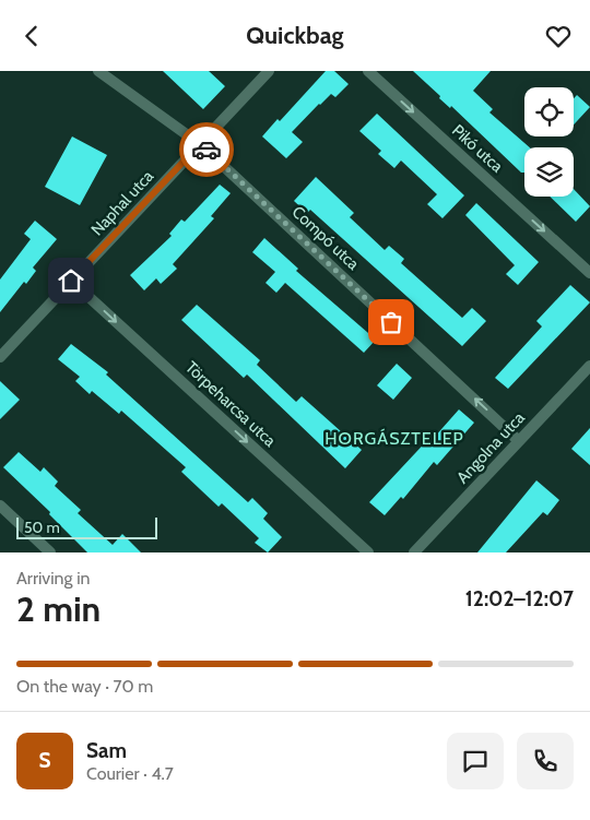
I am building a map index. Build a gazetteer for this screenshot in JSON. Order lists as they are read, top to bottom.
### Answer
{
  "streets": {
    "street": [
      "Pikó utca",
      "Naphal utca",
      "Compó utca",
      "Törpeharcsa utca",
      "Angolna utca"
    ]
  },
  "crossings": [
    ["Naphal utca", "Compó utca"],
    ["Naphal utca", "Törpeharcsa utca"],
    ["Compó utca", "Angolna utca"]
  ],
  "one_way": ["Pikó utca", "Compó utca", "Törpeharcsa utca"],
  "districts": ["HORGÁSZTELEP"],
  "scale_bar": "50 m",
  "page": {
    "header": "Quickbag",
    "scale": "50 m",
    "heading": ["2 min", "Arriving in", "12:02–12:07"],
    "panel": ["Sam", "Courier · 4.7"],
    "bar": "On the way · 70 m",
    "round": "S"
  }
}
